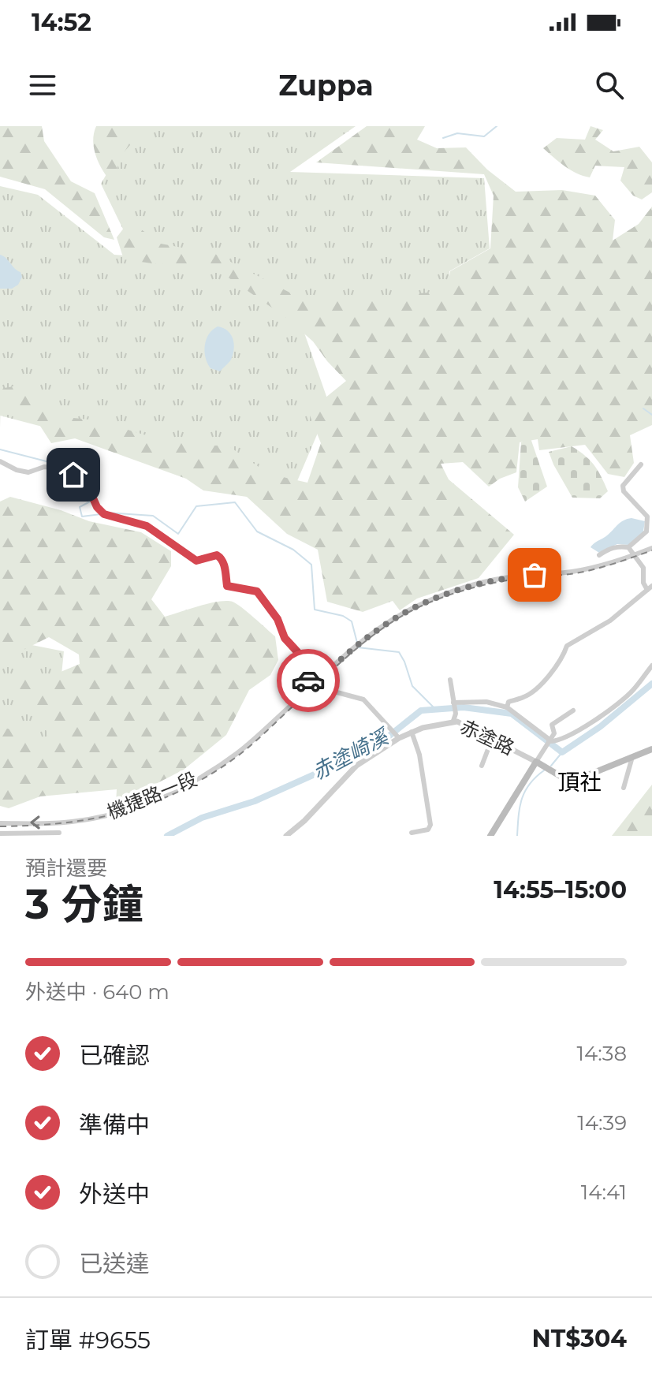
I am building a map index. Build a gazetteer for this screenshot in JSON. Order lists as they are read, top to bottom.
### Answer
{
  "streets": {
    "street": ["赤塗路", "機捷路一段"]
  },
  "one_way": ["機捷路一段"],
  "districts": ["頂社"],
  "water": ["赤塗崎溪"],
  "page": {
    "status": "14:52",
    "header": "Zuppa",
    "heading": ["3 分鐘", "預計還要", "14:55–15:00"],
    "panel": ["訂單 #9655", "NT$304"],
    "bar": "外送中 · 640 m",
    "list": [
      ["已確認", "14:38"],
      ["準備中", "14:39"],
      ["外送中", "14:41"],
      "已送達"
    ]
  }
}
